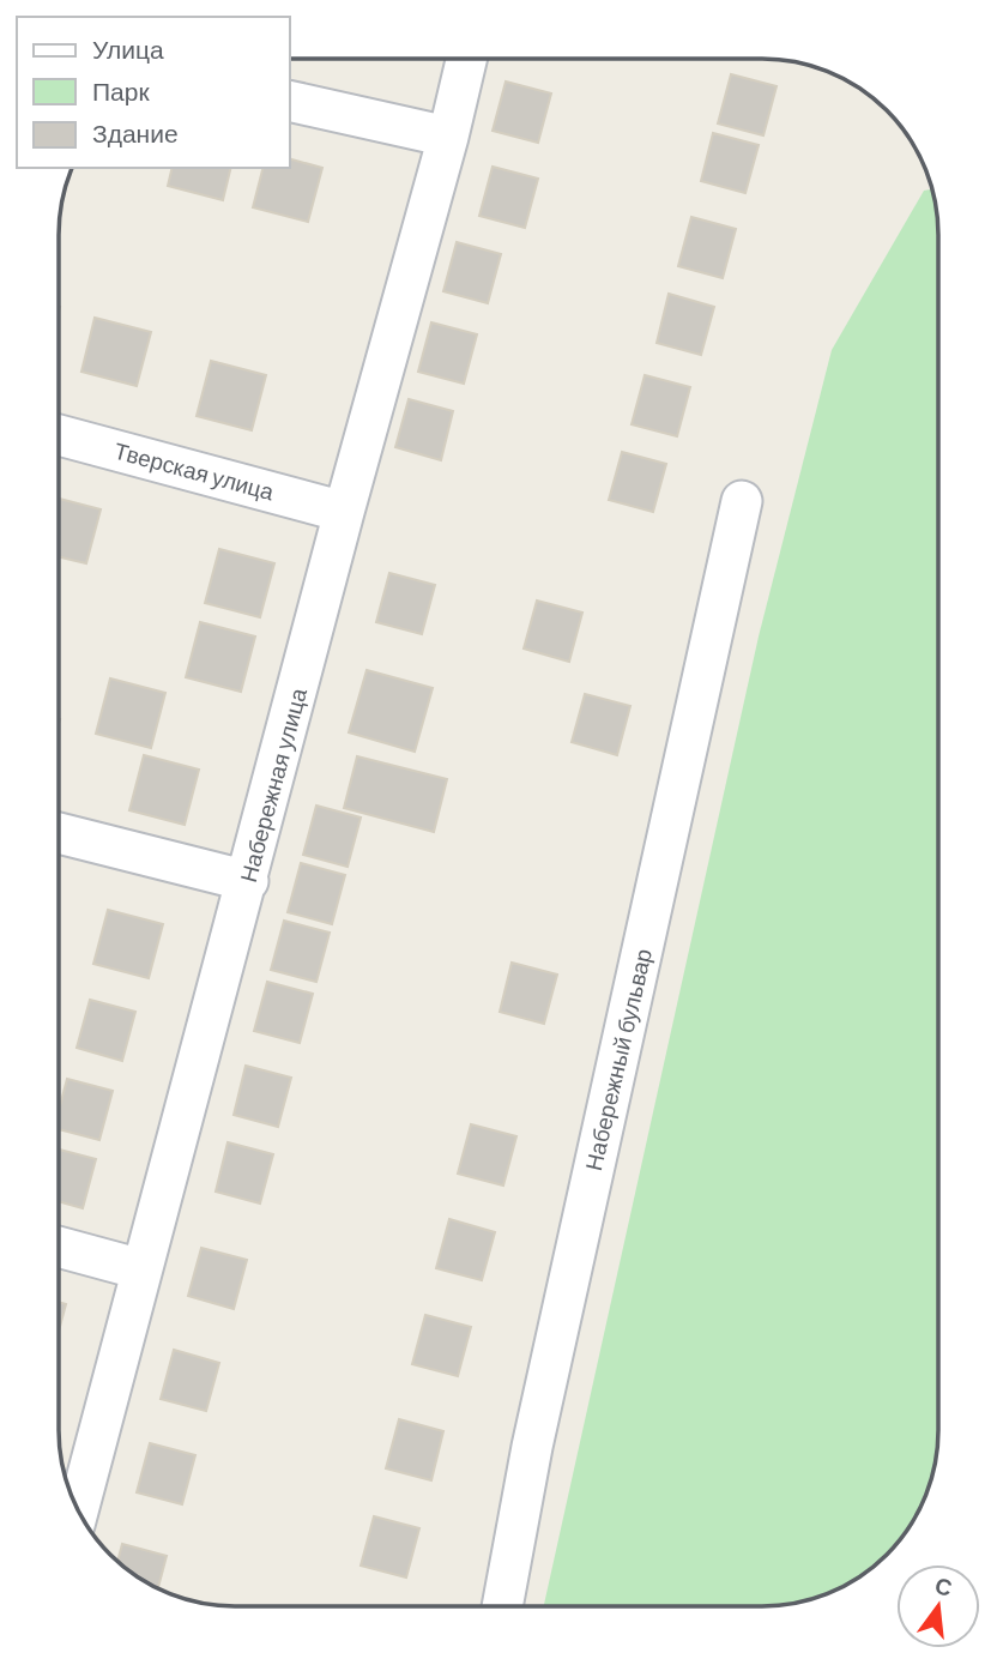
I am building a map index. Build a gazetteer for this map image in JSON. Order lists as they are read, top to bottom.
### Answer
{
  "streets": {
    "street": ["Тверская улица", "Набережная улица", "Набережный бульвар"]
  },
  "crossings": [
    ["Тверская улица", "Набережная улица"]
  ],
  "legend": ["Улица", "Парк", "Здание"],
  "north": "top"
}
